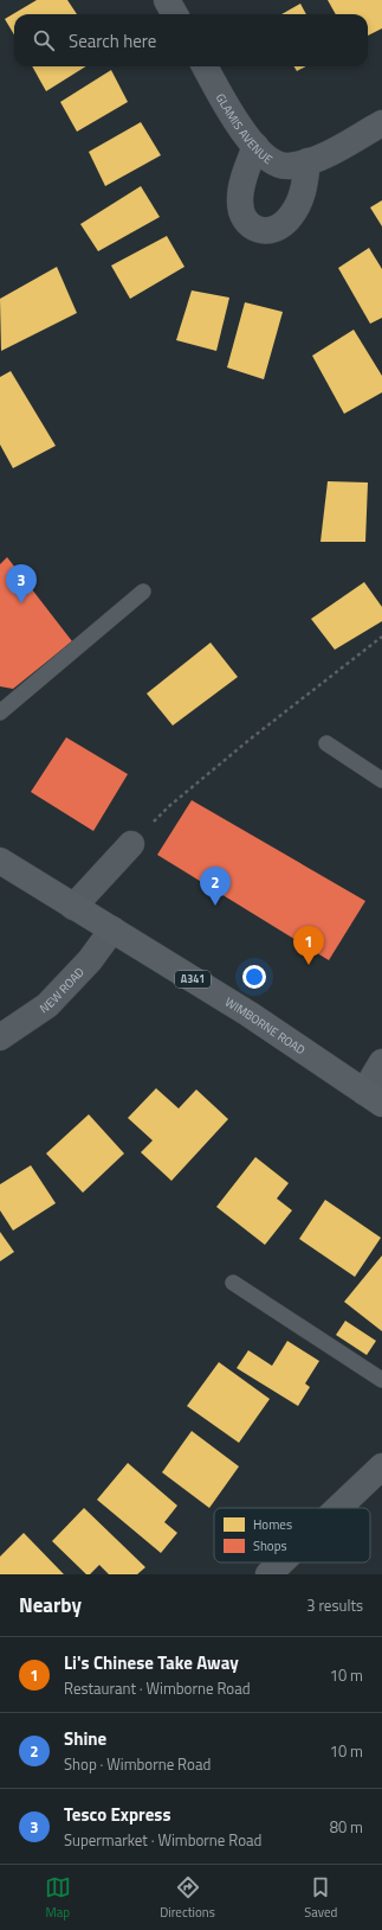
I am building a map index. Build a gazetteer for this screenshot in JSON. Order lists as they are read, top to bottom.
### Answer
{
  "streets": {
    "main road": ["A341", "WIMBORNE ROAD"],
    "street": ["GLAMIS AVENUE", "NEW ROAD"]
  },
  "crossings": [
    ["NEW ROAD", "WIMBORNE ROAD"]
  ],
  "legend": ["Homes", "Shops"],
  "page": {
    "search": "Search here",
    "pins": ["3", "2", "1"],
    "heading": ["Nearby", "3 results"],
    "list": [
      {
        "mark": "1",
        "name": "Li's Chinese Take Away",
        "note": "Restaurant · Wimborne Road",
        "value": "10 m"
      },
      {
        "mark": "2",
        "name": "Shine",
        "note": "Shop · Wimborne Road",
        "value": "10 m"
      },
      {
        "mark": "3",
        "name": "Tesco Express",
        "note": "Supermarket · Wimborne Road",
        "value": "80 m"
      }
    ],
    "nav": ["Map", "Directions", "Saved"]
  }
}
